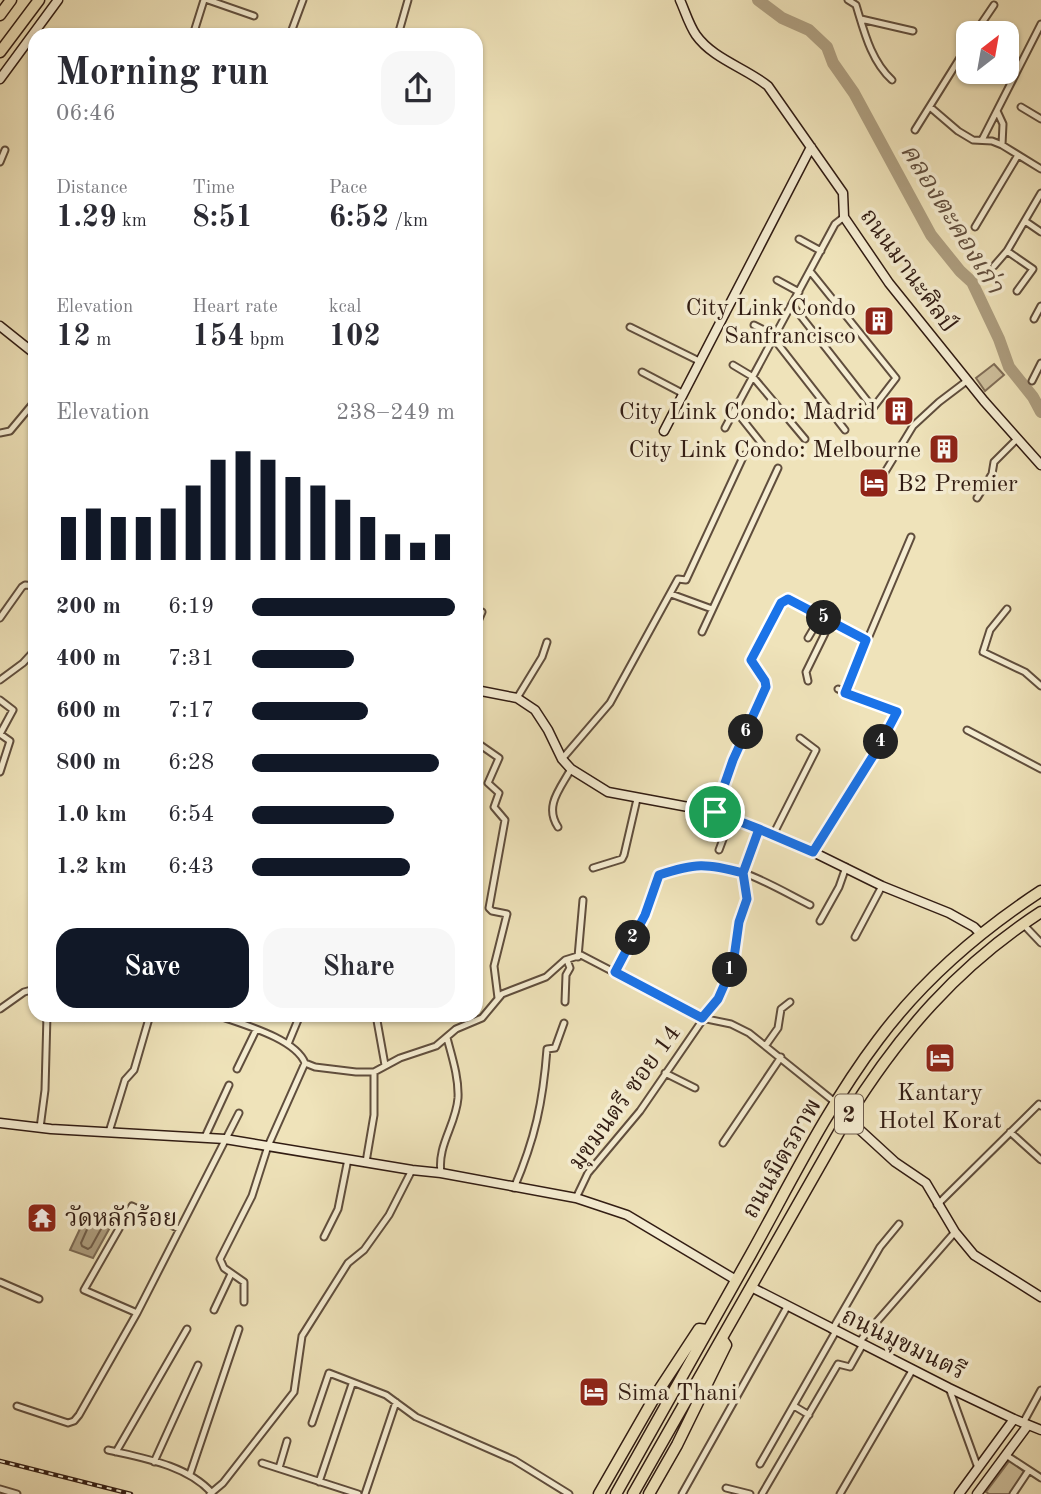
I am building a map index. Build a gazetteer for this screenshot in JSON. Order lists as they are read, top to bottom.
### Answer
{
  "streets": {
    "highway": ["2", "ถนนมิตรภาพ"],
    "street": ["ถนนมานะศิลป์", "มุขมนตรี ซอย 14", "ถนนมุขมนตรี"]
  },
  "crossings": [
    ["ถนนมิตรภาพ", "ถนนมุขมนตรี"]
  ],
  "water": ["คลองตะคองเก่า"],
  "places": {
    "building": ["City Link Condo Sanfrancisco", "City Link Condo: Madrid", "City Link Condo: Melbourne"],
    "hotel": ["B2 Premier", "Kantary Hotel Korat", "Sima Thani"],
    "temple": ["วัดหลักร้อย"]
  },
  "north": "top right",
  "page": {
    "heading": ["Morning run", "06:46"],
    "stats": [
      ["Distance", "1.29 km"],
      ["Time", "8:51"],
      ["Pace", "6:52 /km"],
      ["Elevation", "12 m"],
      ["Heart rate", "154 bpm"],
      ["kcal", "102"]
    ],
    "chart": ["Elevation", "238–249 m"],
    "list": [
      {
        "name": "200 m",
        "note": "6:19"
      },
      {
        "name": "400 m",
        "note": "7:31"
      },
      {
        "name": "600 m",
        "note": "7:17"
      },
      {
        "name": "800 m",
        "note": "6:28"
      },
      {
        "name": "1.0 km",
        "note": "6:54"
      },
      {
        "name": "1.2 km",
        "note": "6:43"
      }
    ],
    "pins": [
      "5",
      "6",
      "4",
      "2",
      "1"
    ],
    "buttons": ["Save", "Share"]
  }
}
